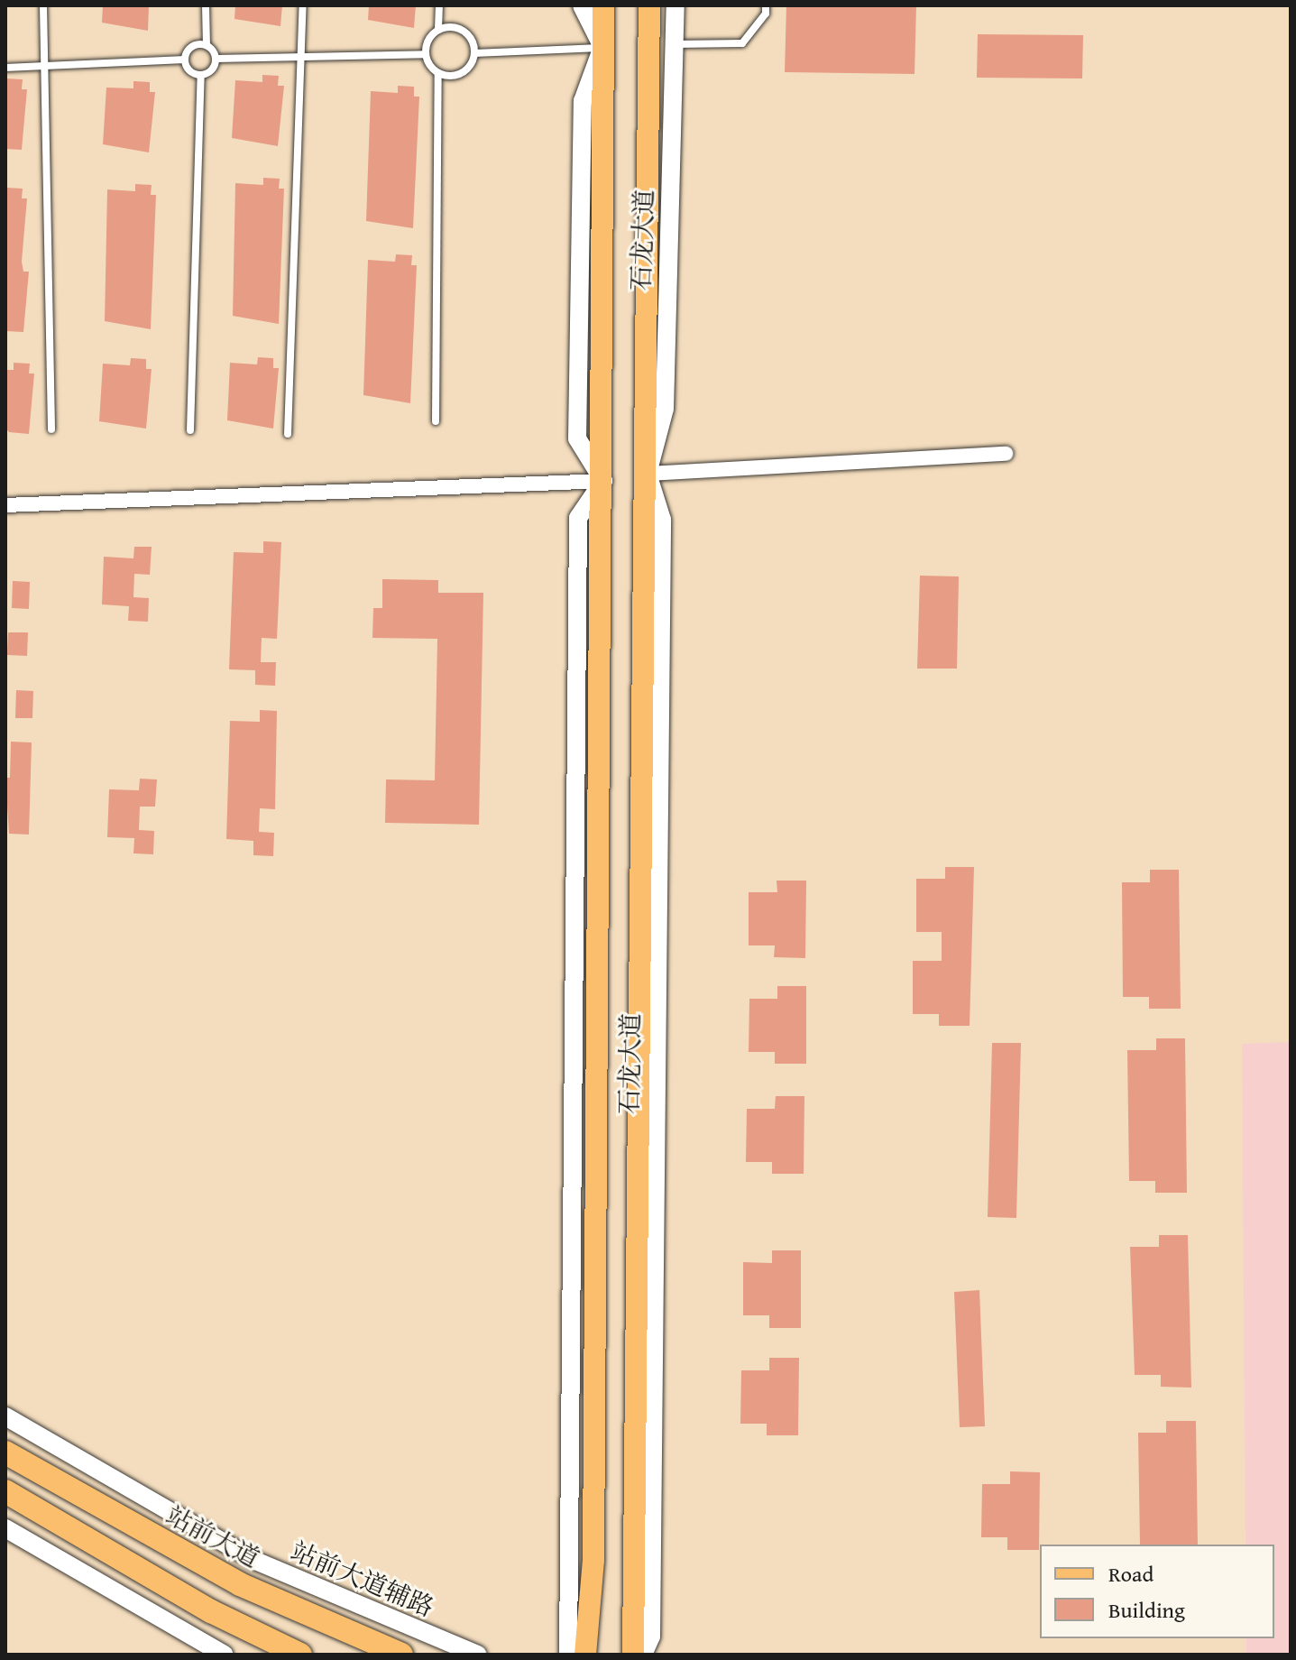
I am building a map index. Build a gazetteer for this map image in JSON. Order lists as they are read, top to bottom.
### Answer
{
  "streets": {
    "highway": ["站前大道"],
    "main road": ["石龙大道"],
    "street": ["站前大道辅路"]
  },
  "legend": ["Road", "Building"]
}
